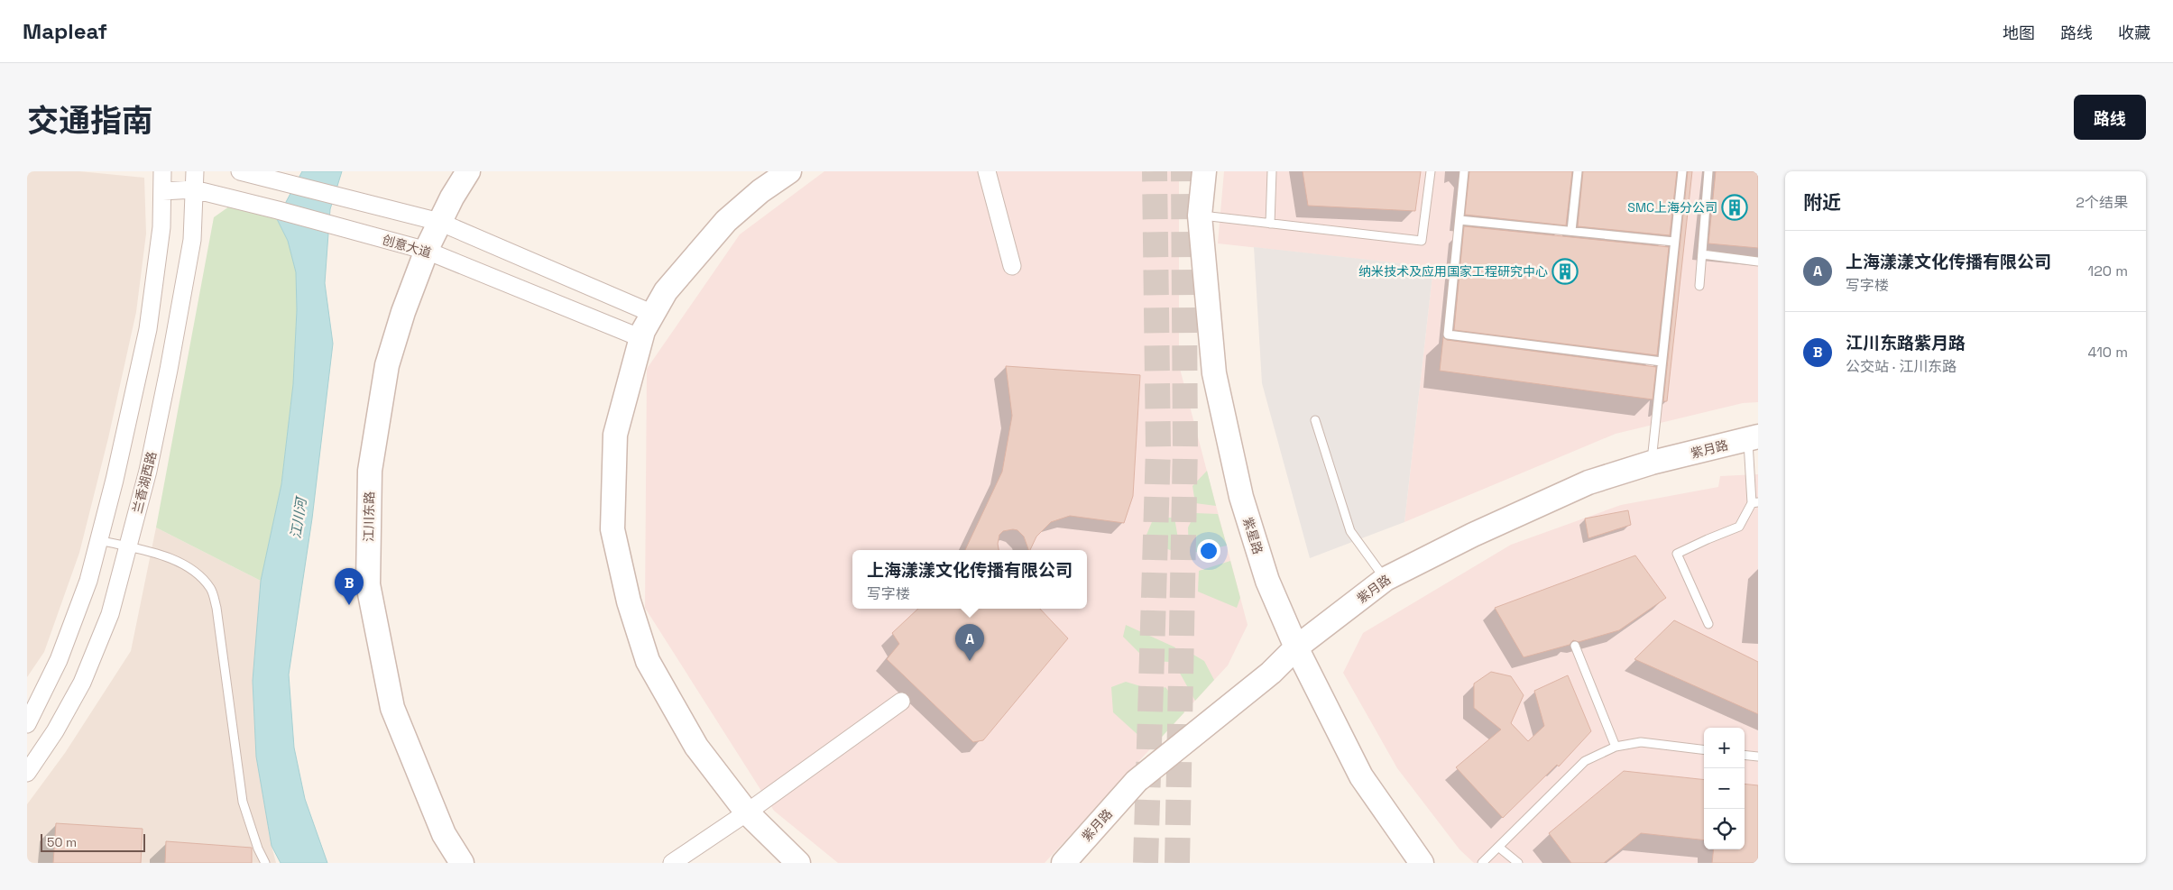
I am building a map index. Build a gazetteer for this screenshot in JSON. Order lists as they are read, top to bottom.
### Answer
{
  "streets": {
    "street": [
      "创意大道",
      "紫月路",
      "兰香湖西路",
      "江川东路",
      "紫星路"
    ]
  },
  "crossings": [
    ["创意大道", "兰香湖西路"],
    ["创意大道", "江川东路"],
    ["紫月路", "紫星路"]
  ],
  "water": ["江川河"],
  "places": {
    "building": ["SMC上海分公司", "纳米技术及应用国家工程研究中心"]
  },
  "scale_bar": "50 m",
  "page": {
    "header": "Mapleaf",
    "nav": ["地图", "路线", "收藏"],
    "title": "交通指南",
    "buttons": "路线",
    "heading": ["附近", "2个结果"],
    "list": [
      {
        "mark": "A",
        "name": "上海漾漾文化传播有限公司",
        "note": "写字楼",
        "value": "120 m"
      },
      {
        "mark": "B",
        "name": "江川东路紫月路",
        "note": "公交站 · 江川东路",
        "value": "410 m"
      }
    ],
    "popup": ["上海漾漾文化传播有限公司", "写字楼"],
    "pins": ["B", "A"],
    "map_buttons": ["+", "−"],
    "scale": "50 m"
  }
}
